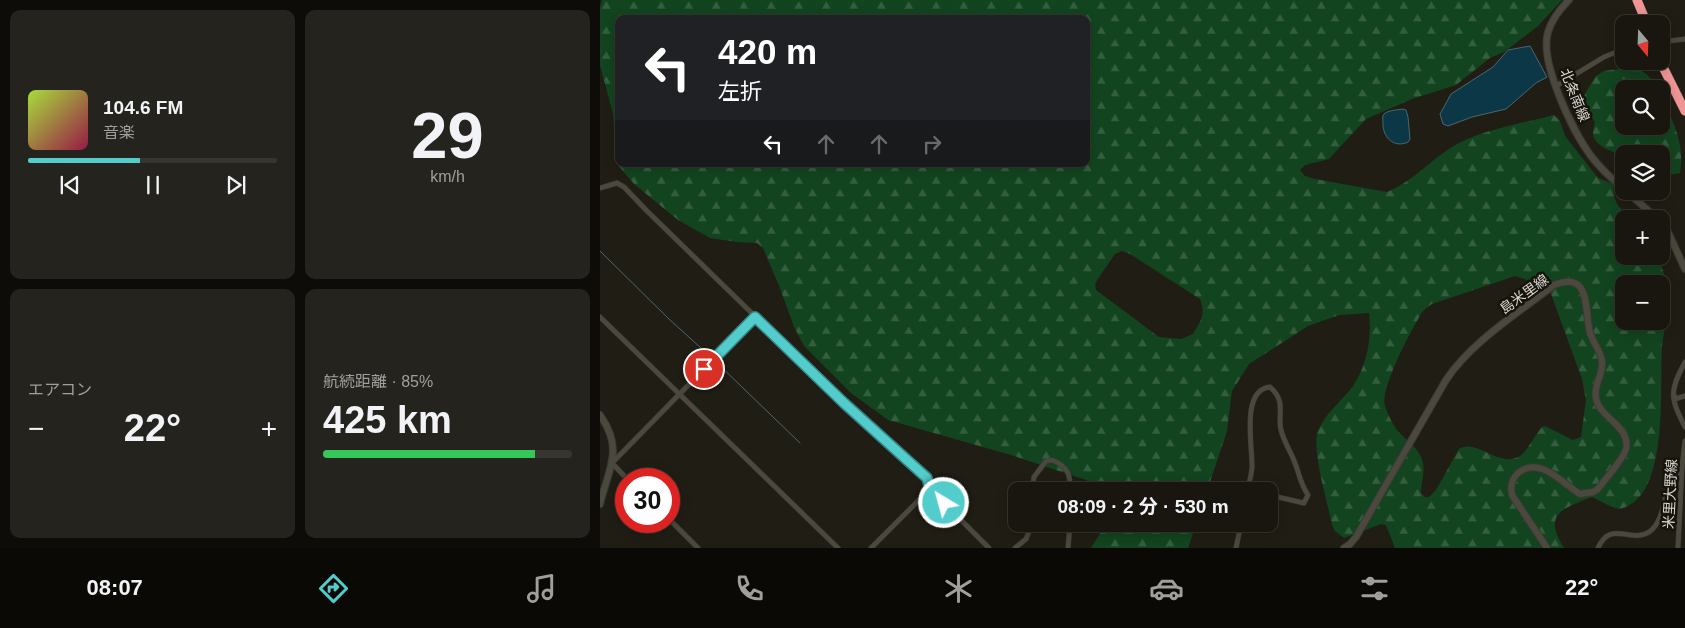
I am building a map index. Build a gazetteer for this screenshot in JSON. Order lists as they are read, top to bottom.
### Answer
{
  "streets": {
    "street": ["北条南線", "島米里線", "米里大野線"]
  },
  "north": "bottom",
  "page": {
    "tile": [
      ["29", "km/h"],
      "エアコン",
      ["航続距離 · 85%", "425 km"]
    ],
    "map_buttons": ["+", "−"],
    "turn": ["420 m", "左折"],
    "song": ["104.6 FM", "音楽"],
    "heat": ["−", "22°", "+"],
    "limit": "30",
    "trip": "08:09 · 2 分 · 530 m",
    "tabs": ["08:07", "22°"]
  }
}
